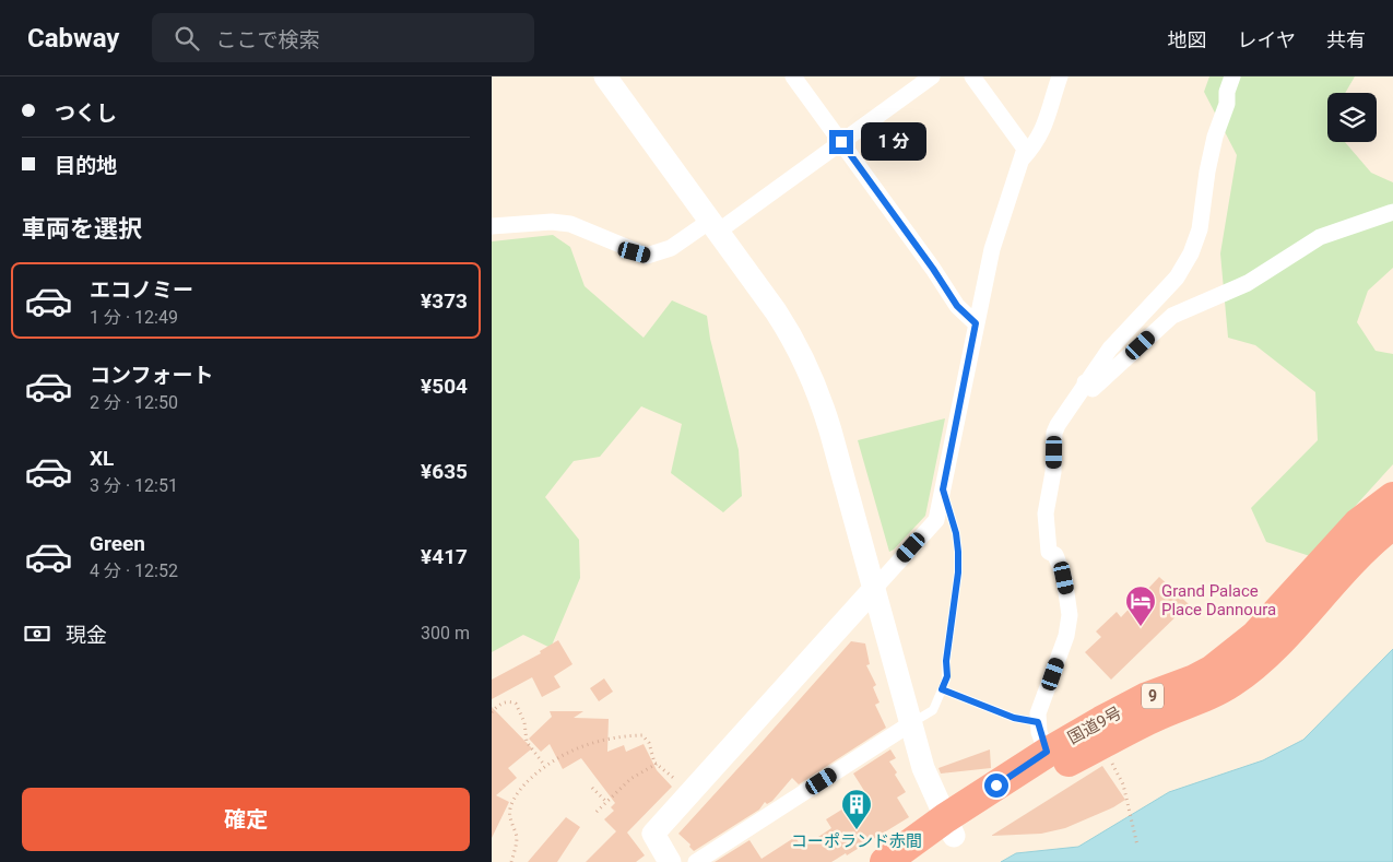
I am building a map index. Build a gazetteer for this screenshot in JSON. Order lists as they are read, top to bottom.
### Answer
{
  "streets": {
    "highway": ["9", "国道9号"]
  },
  "places": {
    "hotel": ["Grand Palace Place Dannoura"],
    "building": ["コーポランド赤間"]
  },
  "page": {
    "header": "Cabway",
    "search": "ここで検索",
    "nav": ["地図", "レイヤ", "共有"],
    "banner": ["つくし", "目的地"],
    "bubble": "1 分",
    "heading": "車両を選択",
    "list": [
      {
        "name": "エコノミー",
        "note": "1 分 · 12:49",
        "value": "¥373"
      },
      {
        "name": "コンフォート",
        "note": "2 分 · 12:50",
        "value": "¥504"
      },
      {
        "name": "XL",
        "note": "3 分 · 12:51",
        "value": "¥635"
      },
      {
        "name": "Green",
        "note": "4 分 · 12:52",
        "value": "¥417"
      }
    ],
    "pay": ["現金", "300 m"],
    "buttons": "確定"
  }
}
